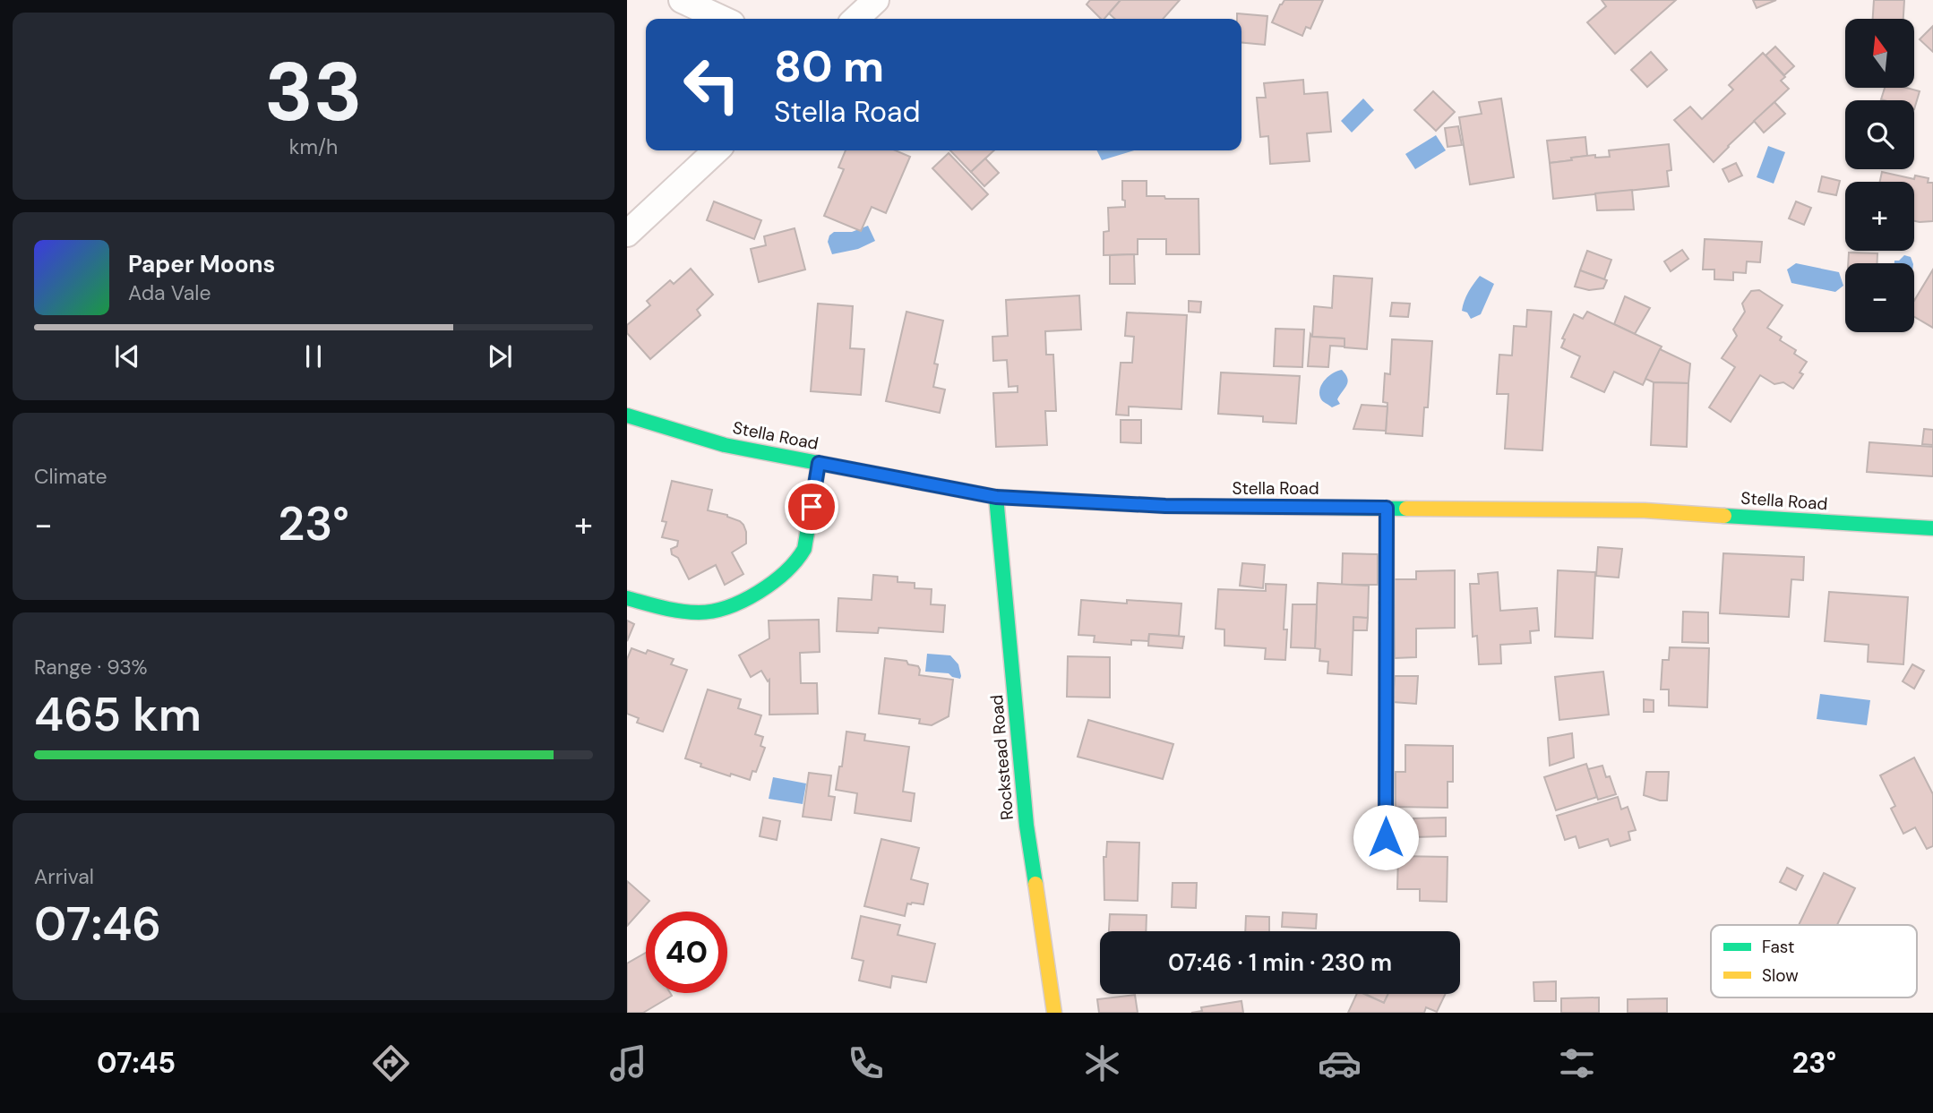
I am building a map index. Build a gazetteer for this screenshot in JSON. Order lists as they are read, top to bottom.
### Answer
{
  "streets": {
    "main road": ["Stella Road", "Rockstead Road"]
  },
  "crossings": [
    ["Stella Road", "Rockstead Road"]
  ],
  "legend": ["Fast", "Slow"],
  "north": "top",
  "page": {
    "tile": [
      ["33", "km/h"],
      "Climate",
      ["Range · 93%", "465 km"],
      ["Arrival", "07:46"]
    ],
    "map_buttons": ["+", "−"],
    "turn": ["80 m", "Stella Road"],
    "song": ["Paper Moons", "Ada Vale"],
    "heat": ["−", "23°", "+"],
    "limit": "40",
    "trip": "07:46 · 1 min · 230 m",
    "tabs": ["07:45", "23°"]
  }
}
